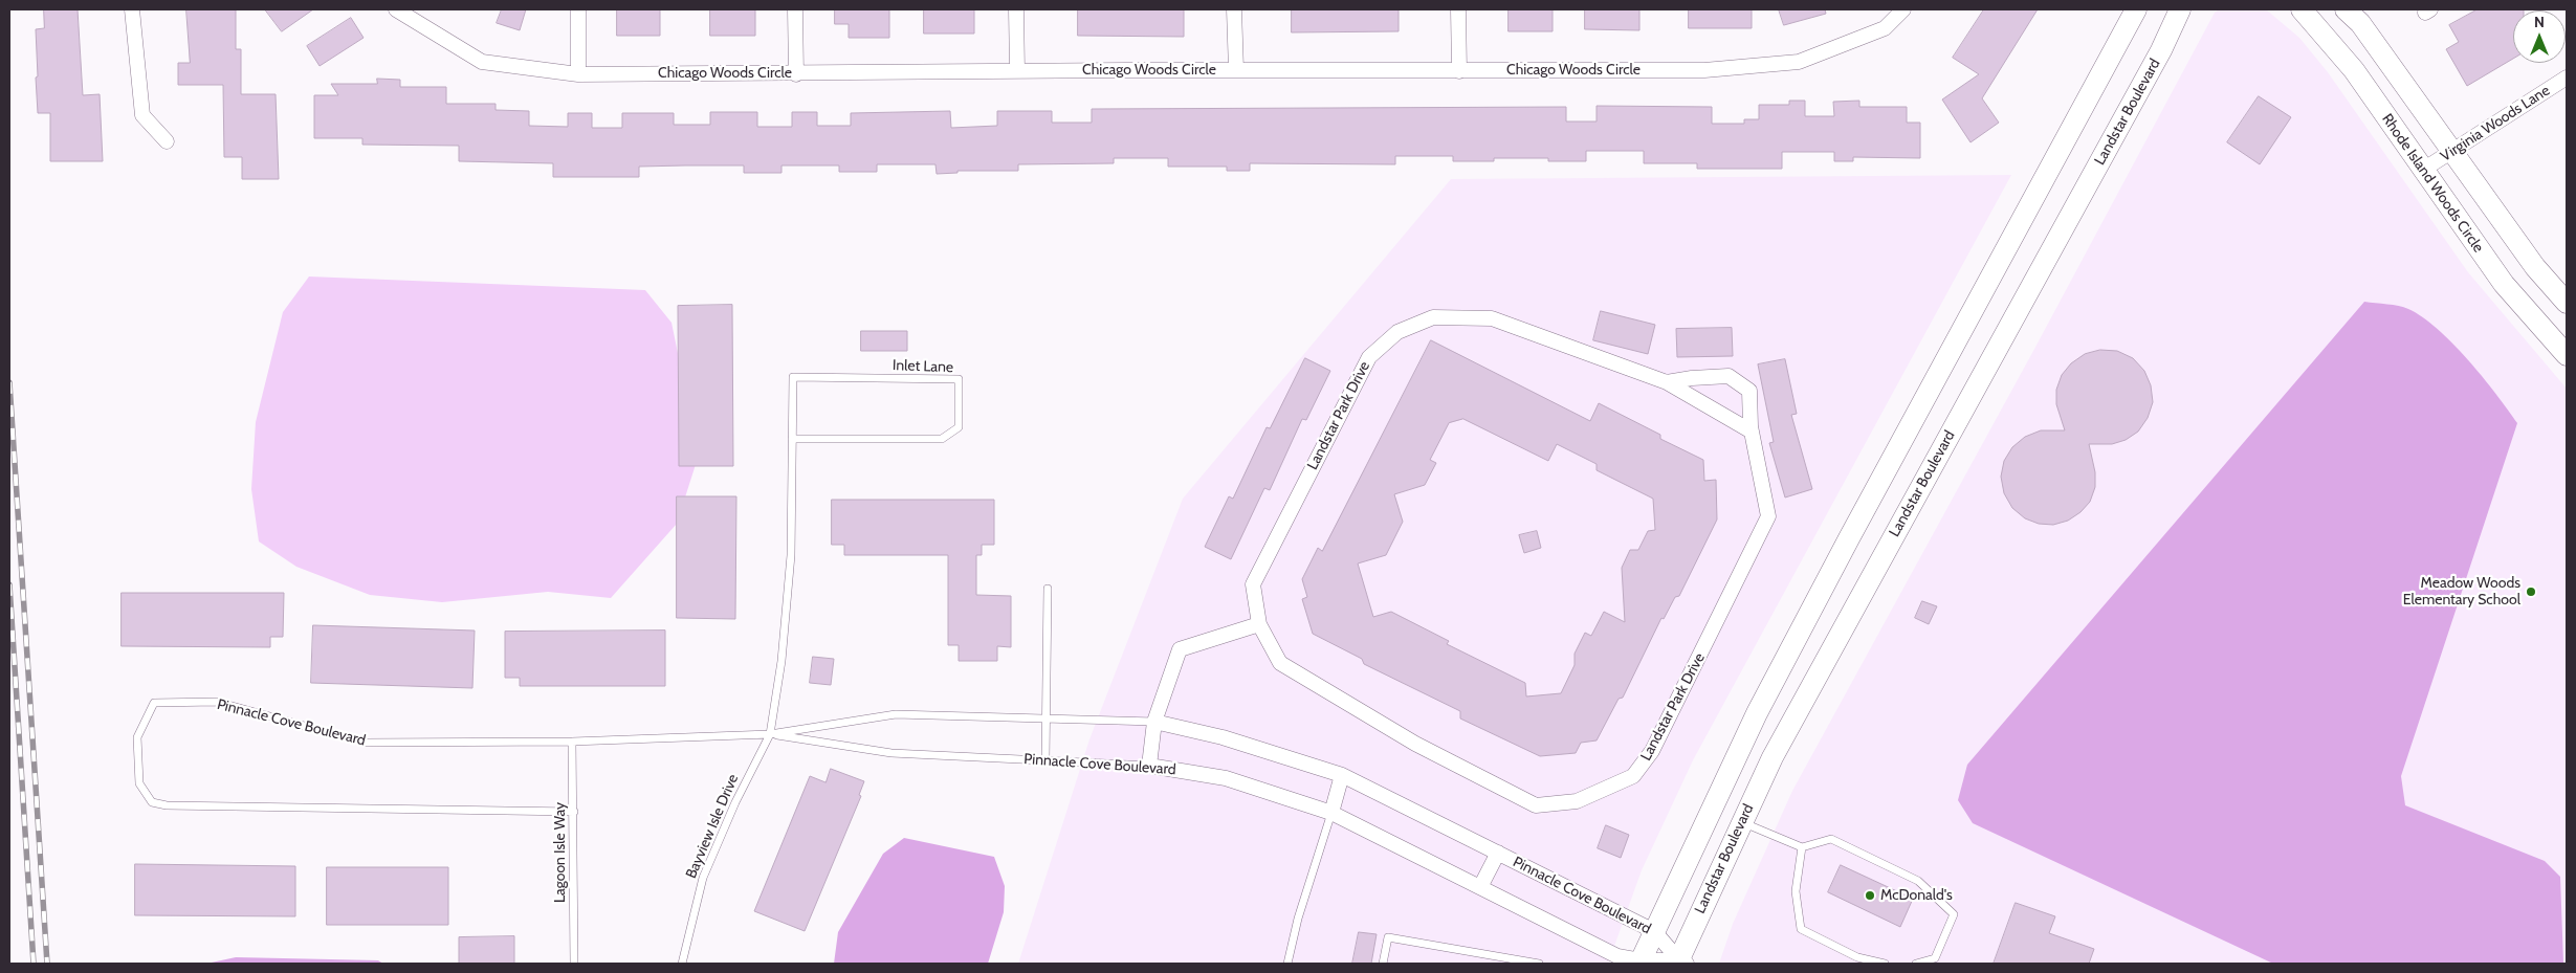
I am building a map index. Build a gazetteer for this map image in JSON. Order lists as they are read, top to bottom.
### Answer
{
  "streets": {
    "street": [
      "Chicago Woods Circle",
      "Landstar Boulevard",
      "Virginia Woods Lane",
      "Rhode Island Woods Circle",
      "Landstar Park Drive",
      "Pinnacle Cove Boulevard"
    ],
    "lane": ["Inlet Lane", "Bayview Isle Drive", "Lagoon Isle Way"]
  },
  "crossings": [
    ["Landstar Boulevard", "Pinnacle Cove Boulevard"],
    ["Virginia Woods Lane", "Rhode Island Woods Circle"],
    ["Inlet Lane", "Pinnacle Cove Boulevard"],
    ["Inlet Lane", "Bayview Isle Drive"],
    ["Pinnacle Cove Boulevard", "Bayview Isle Drive"],
    ["Pinnacle Cove Boulevard", "Lagoon Isle Way"]
  ],
  "places": ["Meadow Woods Elementary School", "McDonald's"],
  "north": "top"
}
